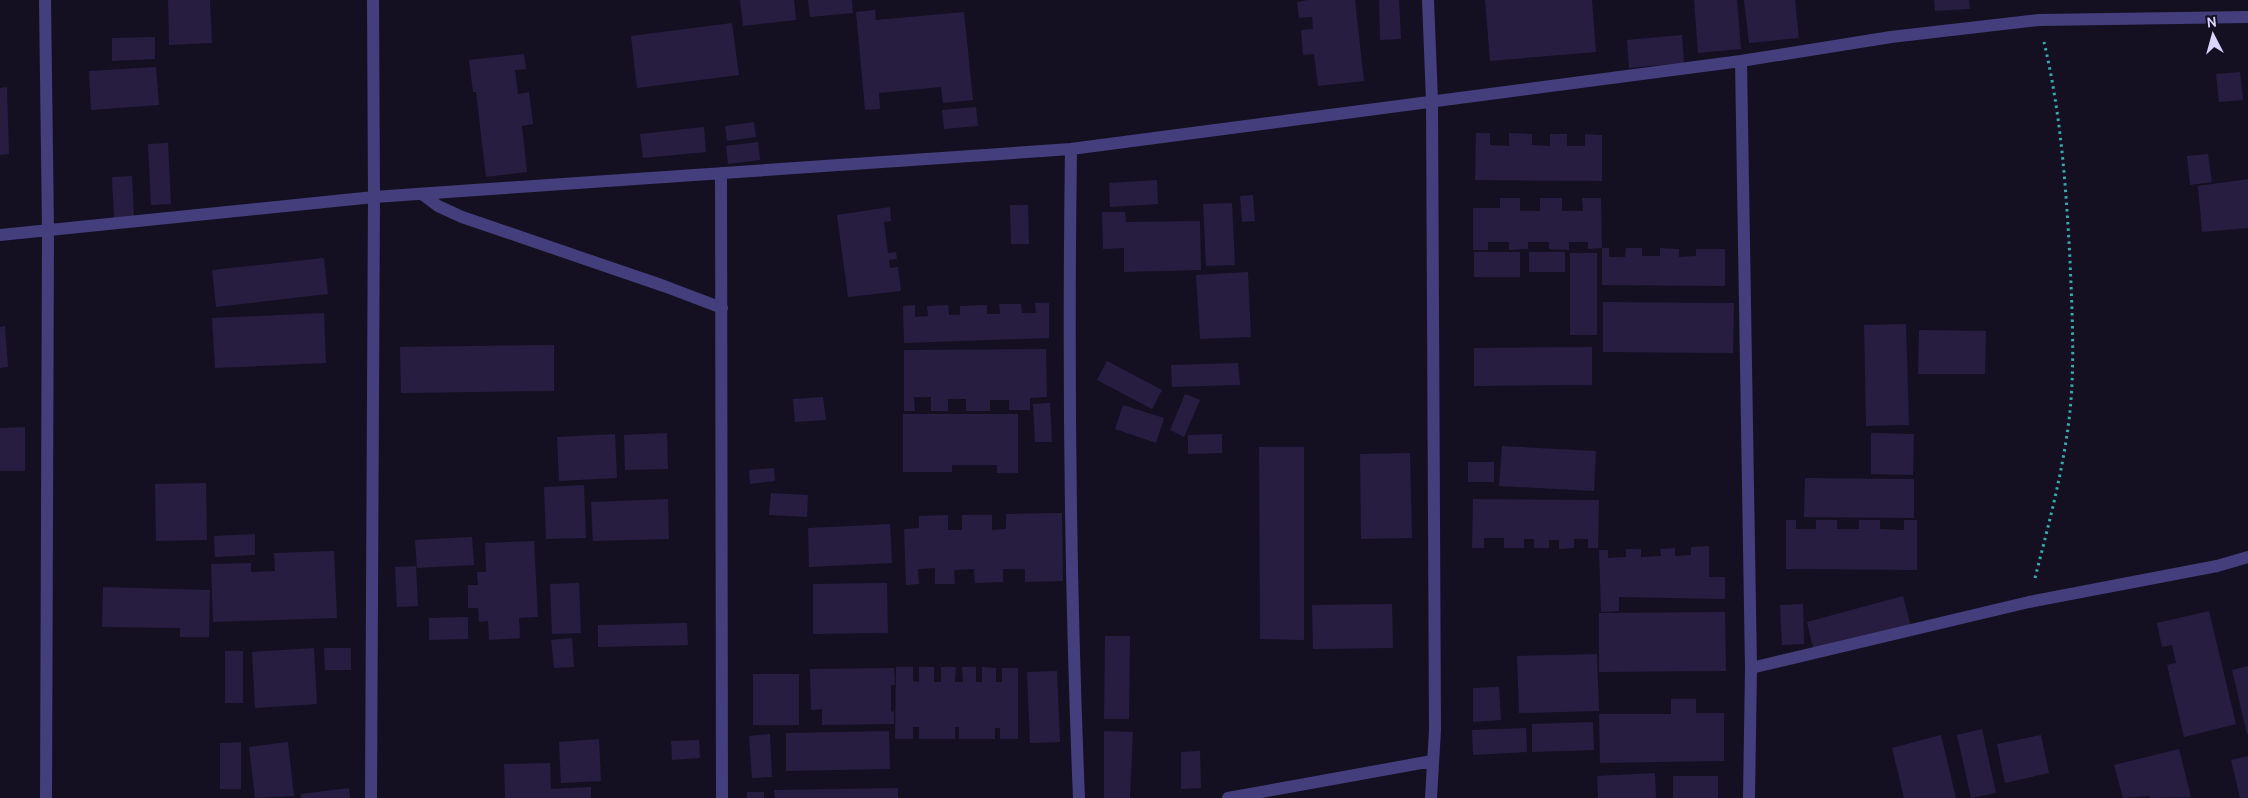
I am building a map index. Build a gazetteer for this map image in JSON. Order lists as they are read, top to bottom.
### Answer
{
  "north": "top"
}
